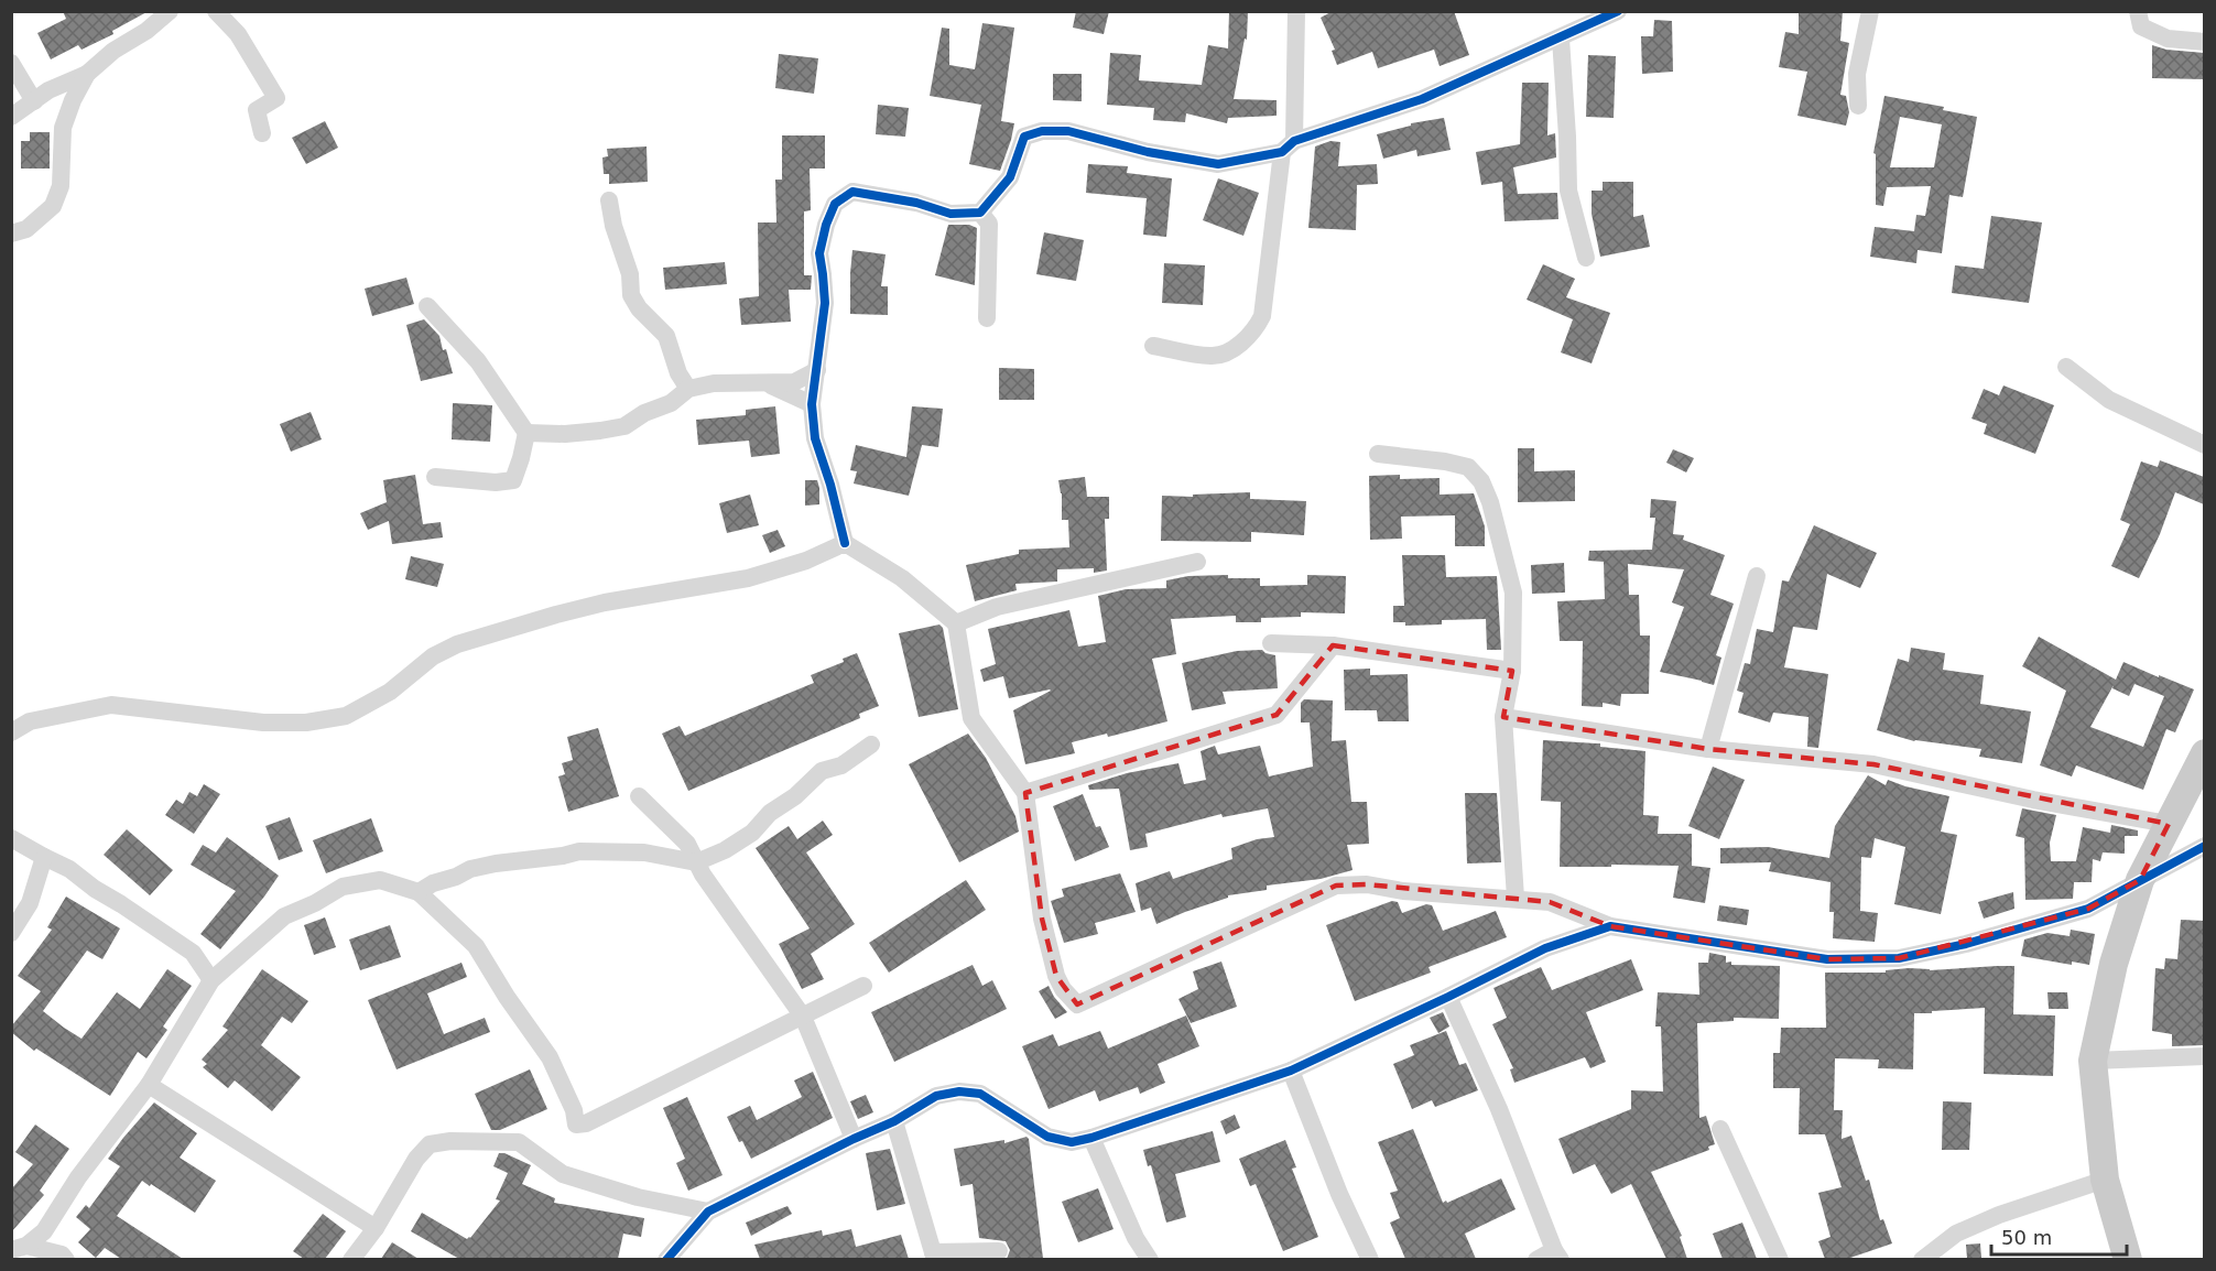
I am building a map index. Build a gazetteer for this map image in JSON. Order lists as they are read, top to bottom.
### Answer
{
  "scale_bar": "50 m"
}
